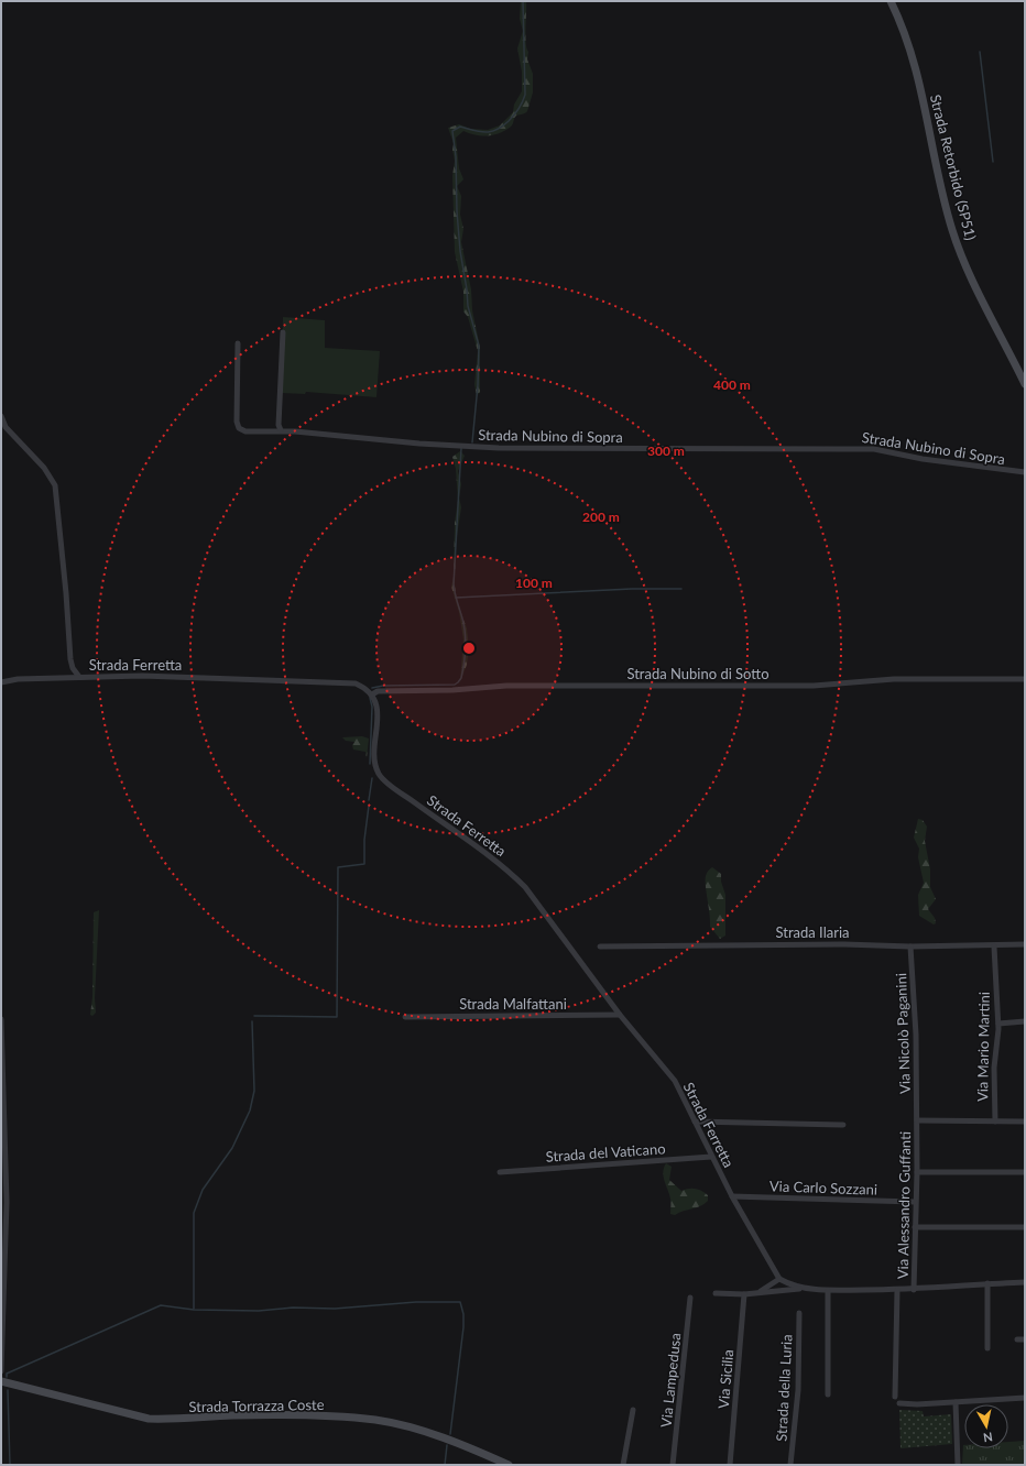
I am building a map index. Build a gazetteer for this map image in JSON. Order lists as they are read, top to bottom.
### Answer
{
  "streets": {
    "street": [
      "Strada Retorbido (SP51)",
      "Strada Nubino di Sopra",
      "Strada Ferretta",
      "Strada Nubino di Sotto",
      "Strada Ilaria",
      "Strada Malfattani",
      "Via Nicolò Paganini",
      "Via Mario Martini",
      "Strada del Vaticano",
      "Via Carlo Sozzani",
      "Via Alessandro Guffanti",
      "Via Sicilia",
      "Via Lampedusa",
      "Strada della Luria",
      "Strada Torrazza Coste"
    ]
  },
  "crossings": [
    ["Strada Ferretta", "Strada Nubino di Sotto"],
    ["Strada Ferretta", "Strada Malfattani"],
    ["Strada Ferretta", "Strada del Vaticano"],
    ["Strada Ferretta", "Via Carlo Sozzani"],
    ["Strada Ilaria", "Via Nicolò Paganini"],
    ["Strada Ilaria", "Via Mario Martini"],
    ["Via Nicolò Paganini", "Via Alessandro Guffanti"],
    ["Via Carlo Sozzani", "Via Alessandro Guffanti"]
  ],
  "north": "bottom",
  "rings": [
    "400 m",
    "300 m",
    "200 m",
    "100 m"
  ]
}
